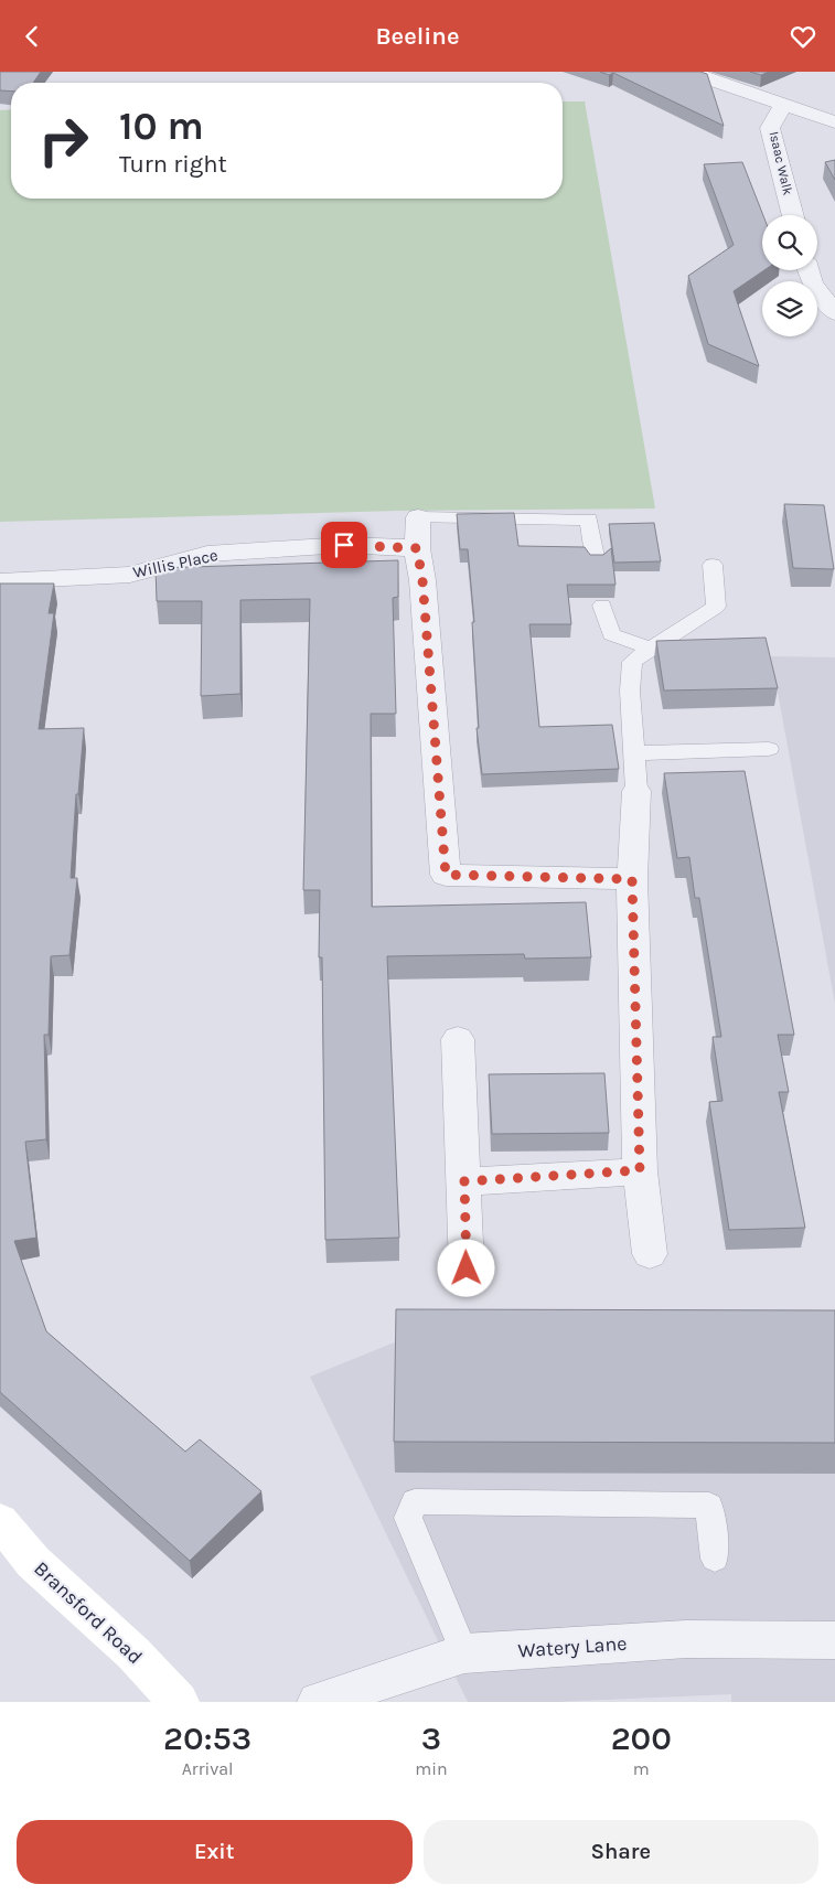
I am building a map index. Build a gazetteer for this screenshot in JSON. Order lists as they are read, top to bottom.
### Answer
{
  "streets": {
    "main road": ["Bransford Road"],
    "street": ["Isaac Walk", "Willis Place", "Watery Lane"]
  },
  "page": {
    "header": "Beeline",
    "turn": ["10 m", "Turn right"],
    "eta": [
      "20:53",
      "Arrival",
      "3",
      "min",
      "200",
      "m"
    ],
    "buttons": ["Exit", "Share"]
  }
}
